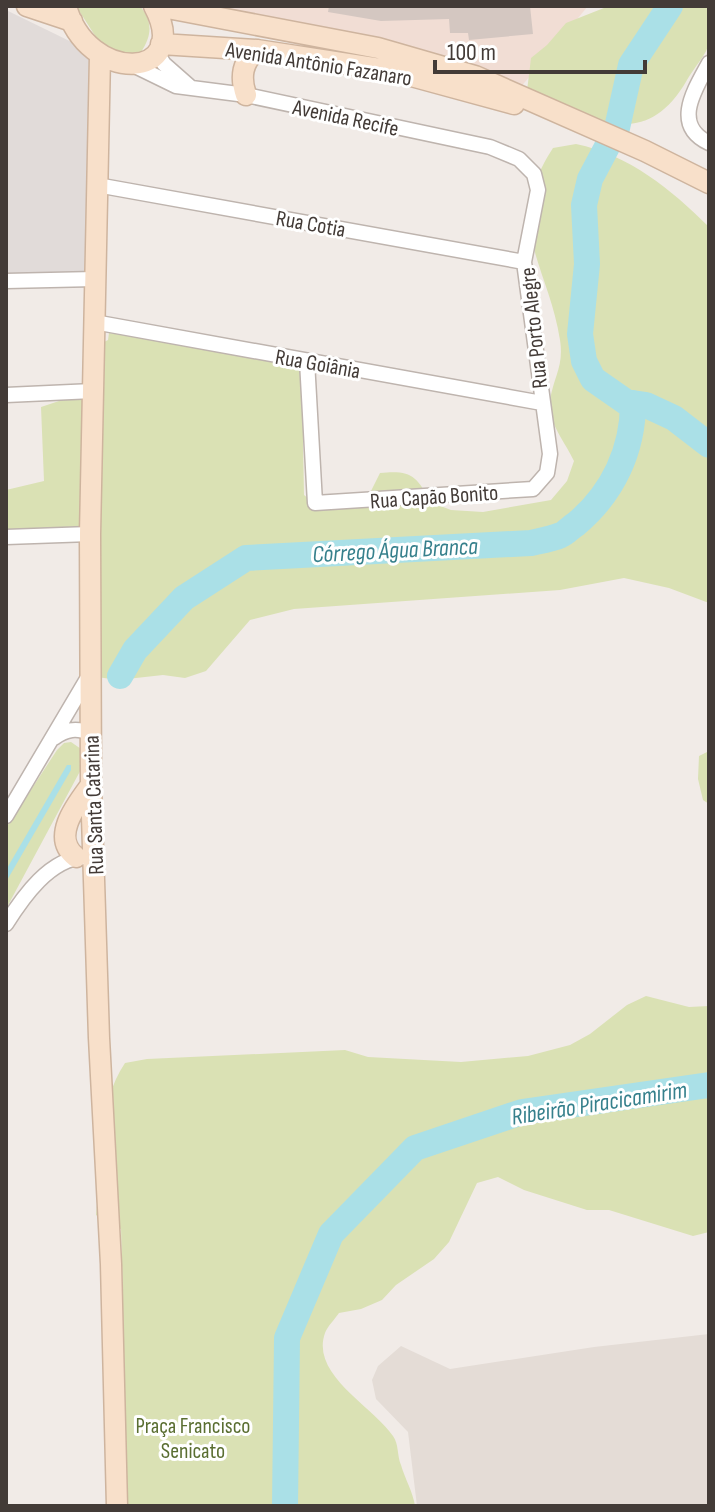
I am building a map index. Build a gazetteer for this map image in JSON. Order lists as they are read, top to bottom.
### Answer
{
  "streets": {
    "street": [
      "Avenida Antônio Fazanaro",
      "Avenida Recife",
      "Rua Cotia",
      "Rua Porto Alegre",
      "Rua Goiânia",
      "Rua Capão Bonito",
      "Rua Santa Catarina"
    ]
  },
  "crossings": [
    ["Avenida Recife", "Rua Porto Alegre"],
    ["Rua Cotia", "Rua Porto Alegre"],
    ["Rua Cotia", "Rua Santa Catarina"],
    ["Rua Porto Alegre", "Rua Goiânia"],
    ["Rua Porto Alegre", "Rua Capão Bonito"],
    ["Rua Goiânia", "Rua Capão Bonito"],
    ["Rua Goiânia", "Rua Santa Catarina"]
  ],
  "water": ["Córrego Água Branca", "Ribeirão Piracicamirim"],
  "parks": ["Praça Francisco Senicato"],
  "scale_bar": "100 m"
}
